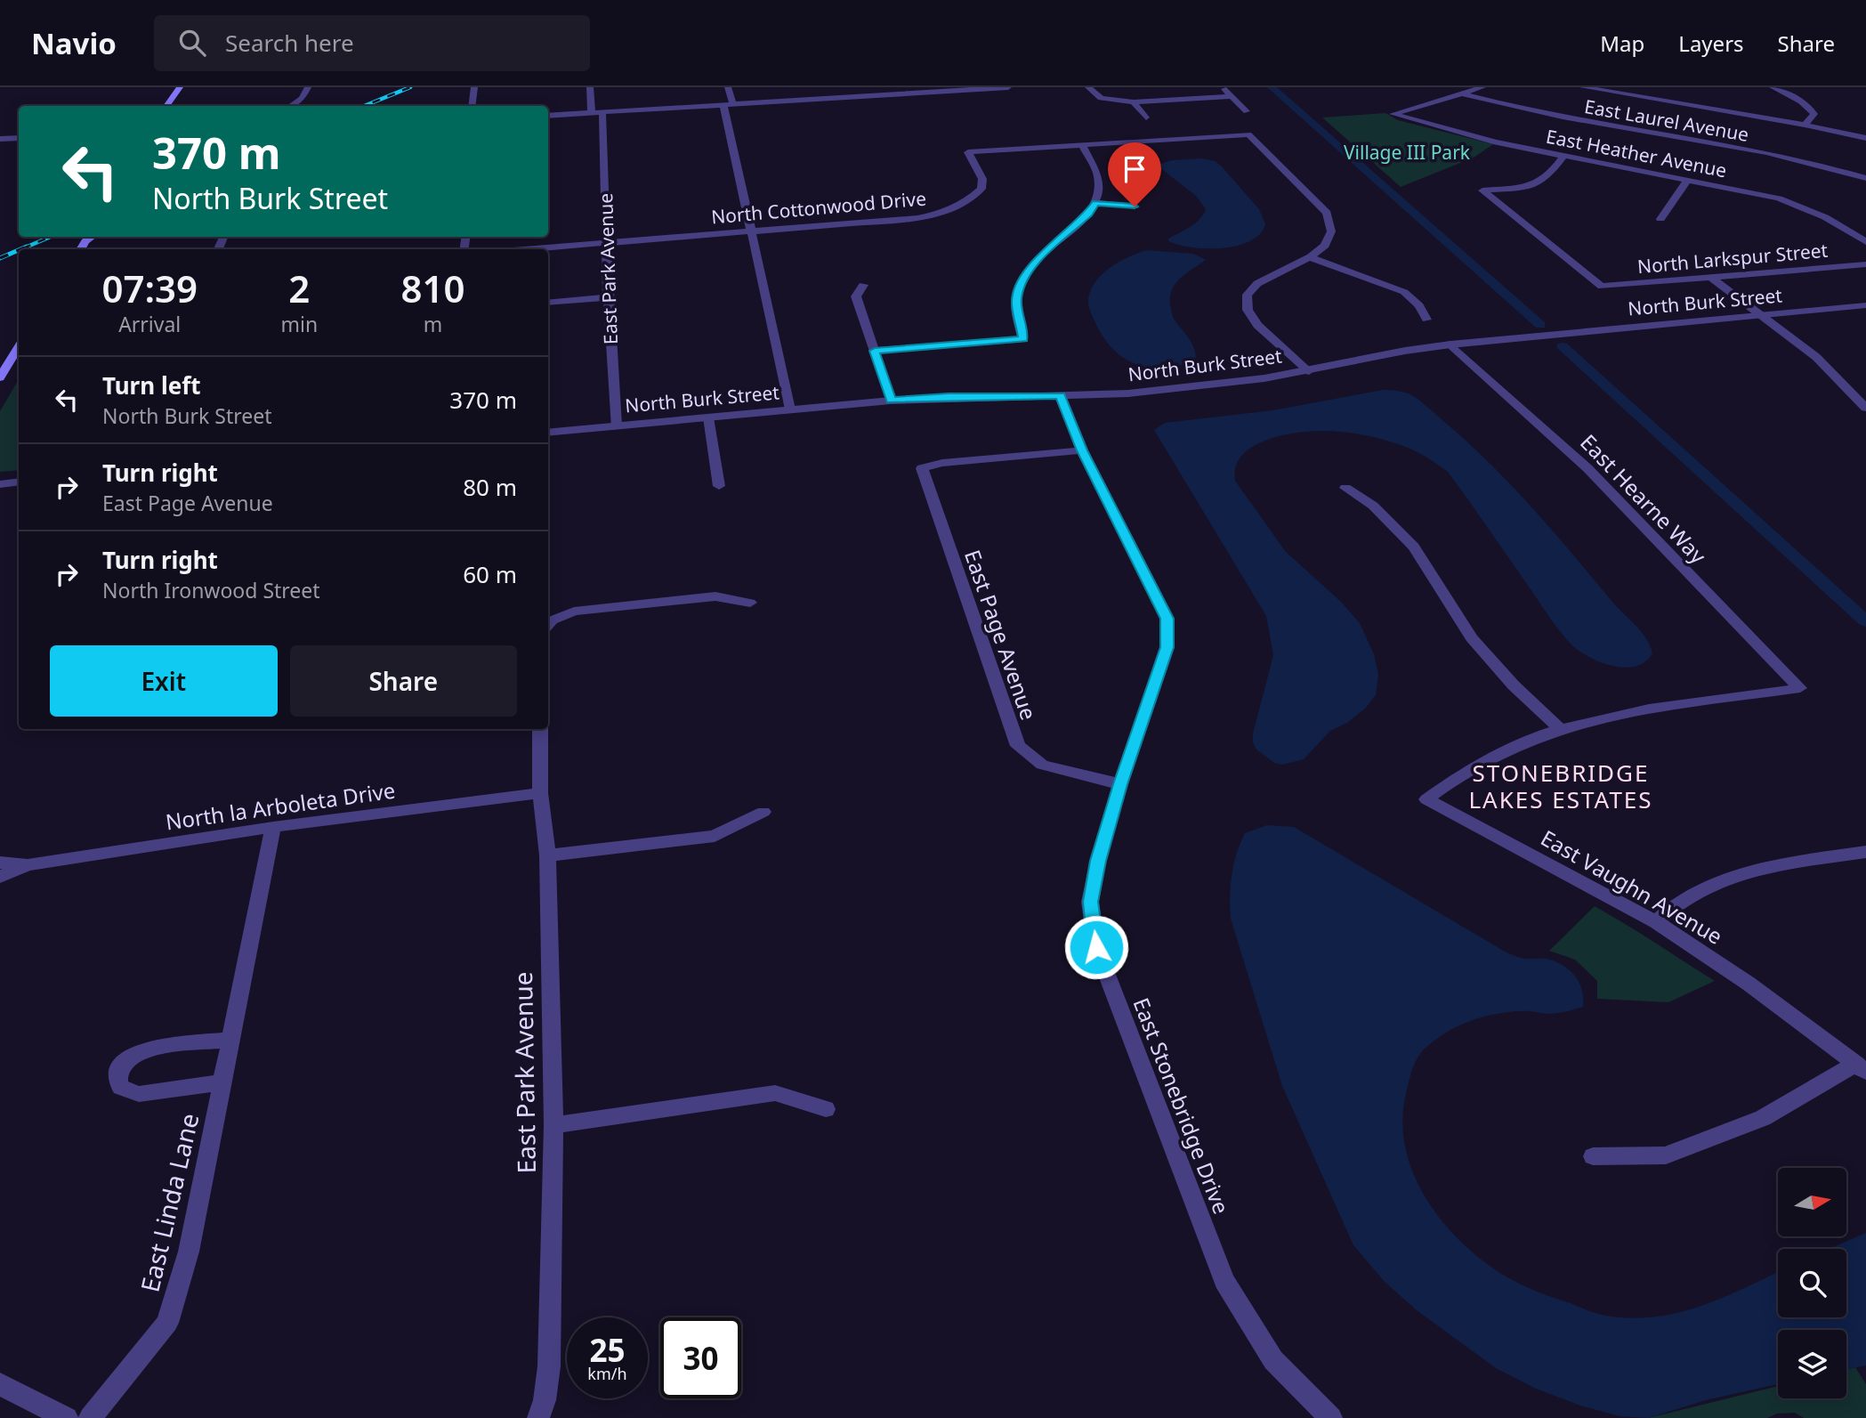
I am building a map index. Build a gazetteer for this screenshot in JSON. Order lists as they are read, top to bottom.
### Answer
{
  "streets": {
    "street": [
      "East Laurel Avenue",
      "East Heather Avenue",
      "North Cottonwood Drive",
      "North Larkspur Street",
      "East Park Avenue",
      "North Burk Street",
      "East Hearne Way",
      "East Page Avenue",
      "North la Arboleta Drive",
      "East Vaughn Avenue",
      "East Stonebridge Drive",
      "East Linda Lane"
    ]
  },
  "crossings": [
    ["East Laurel Avenue", "East Heather Avenue"],
    ["East Heather Avenue", "North Larkspur Street"],
    ["North Cottonwood Drive", "East Park Avenue"],
    ["East Park Avenue", "North Burk Street"],
    ["East Park Avenue", "North la Arboleta Drive"],
    ["North Burk Street", "East Hearne Way"],
    ["North Burk Street", "East Stonebridge Drive"],
    ["East Hearne Way", "East Vaughn Avenue"],
    ["East Page Avenue", "East Stonebridge Drive"],
    ["North la Arboleta Drive", "East Linda Lane"]
  ],
  "districts": ["STONEBRIDGE LAKES ESTATES"],
  "parks": ["Village III Park"],
  "north": "right",
  "page": {
    "header": "Navio",
    "search": "Search here",
    "nav": ["Map", "Layers", "Share"],
    "turn": ["370 m", "North Burk Street"],
    "eta": [
      "07:39",
      "Arrival",
      "2",
      "min",
      "810",
      "m"
    ],
    "list": [
      {
        "name": "Turn left",
        "note": "North Burk Street",
        "value": "370 m"
      },
      {
        "name": "Turn right",
        "note": "East Page Avenue",
        "value": "80 m"
      },
      {
        "name": "Turn right",
        "note": "North Ironwood Street",
        "value": "60 m"
      }
    ],
    "buttons": ["Exit", "Share"],
    "speed": "25 km/h",
    "limit": "30"
  }
}
